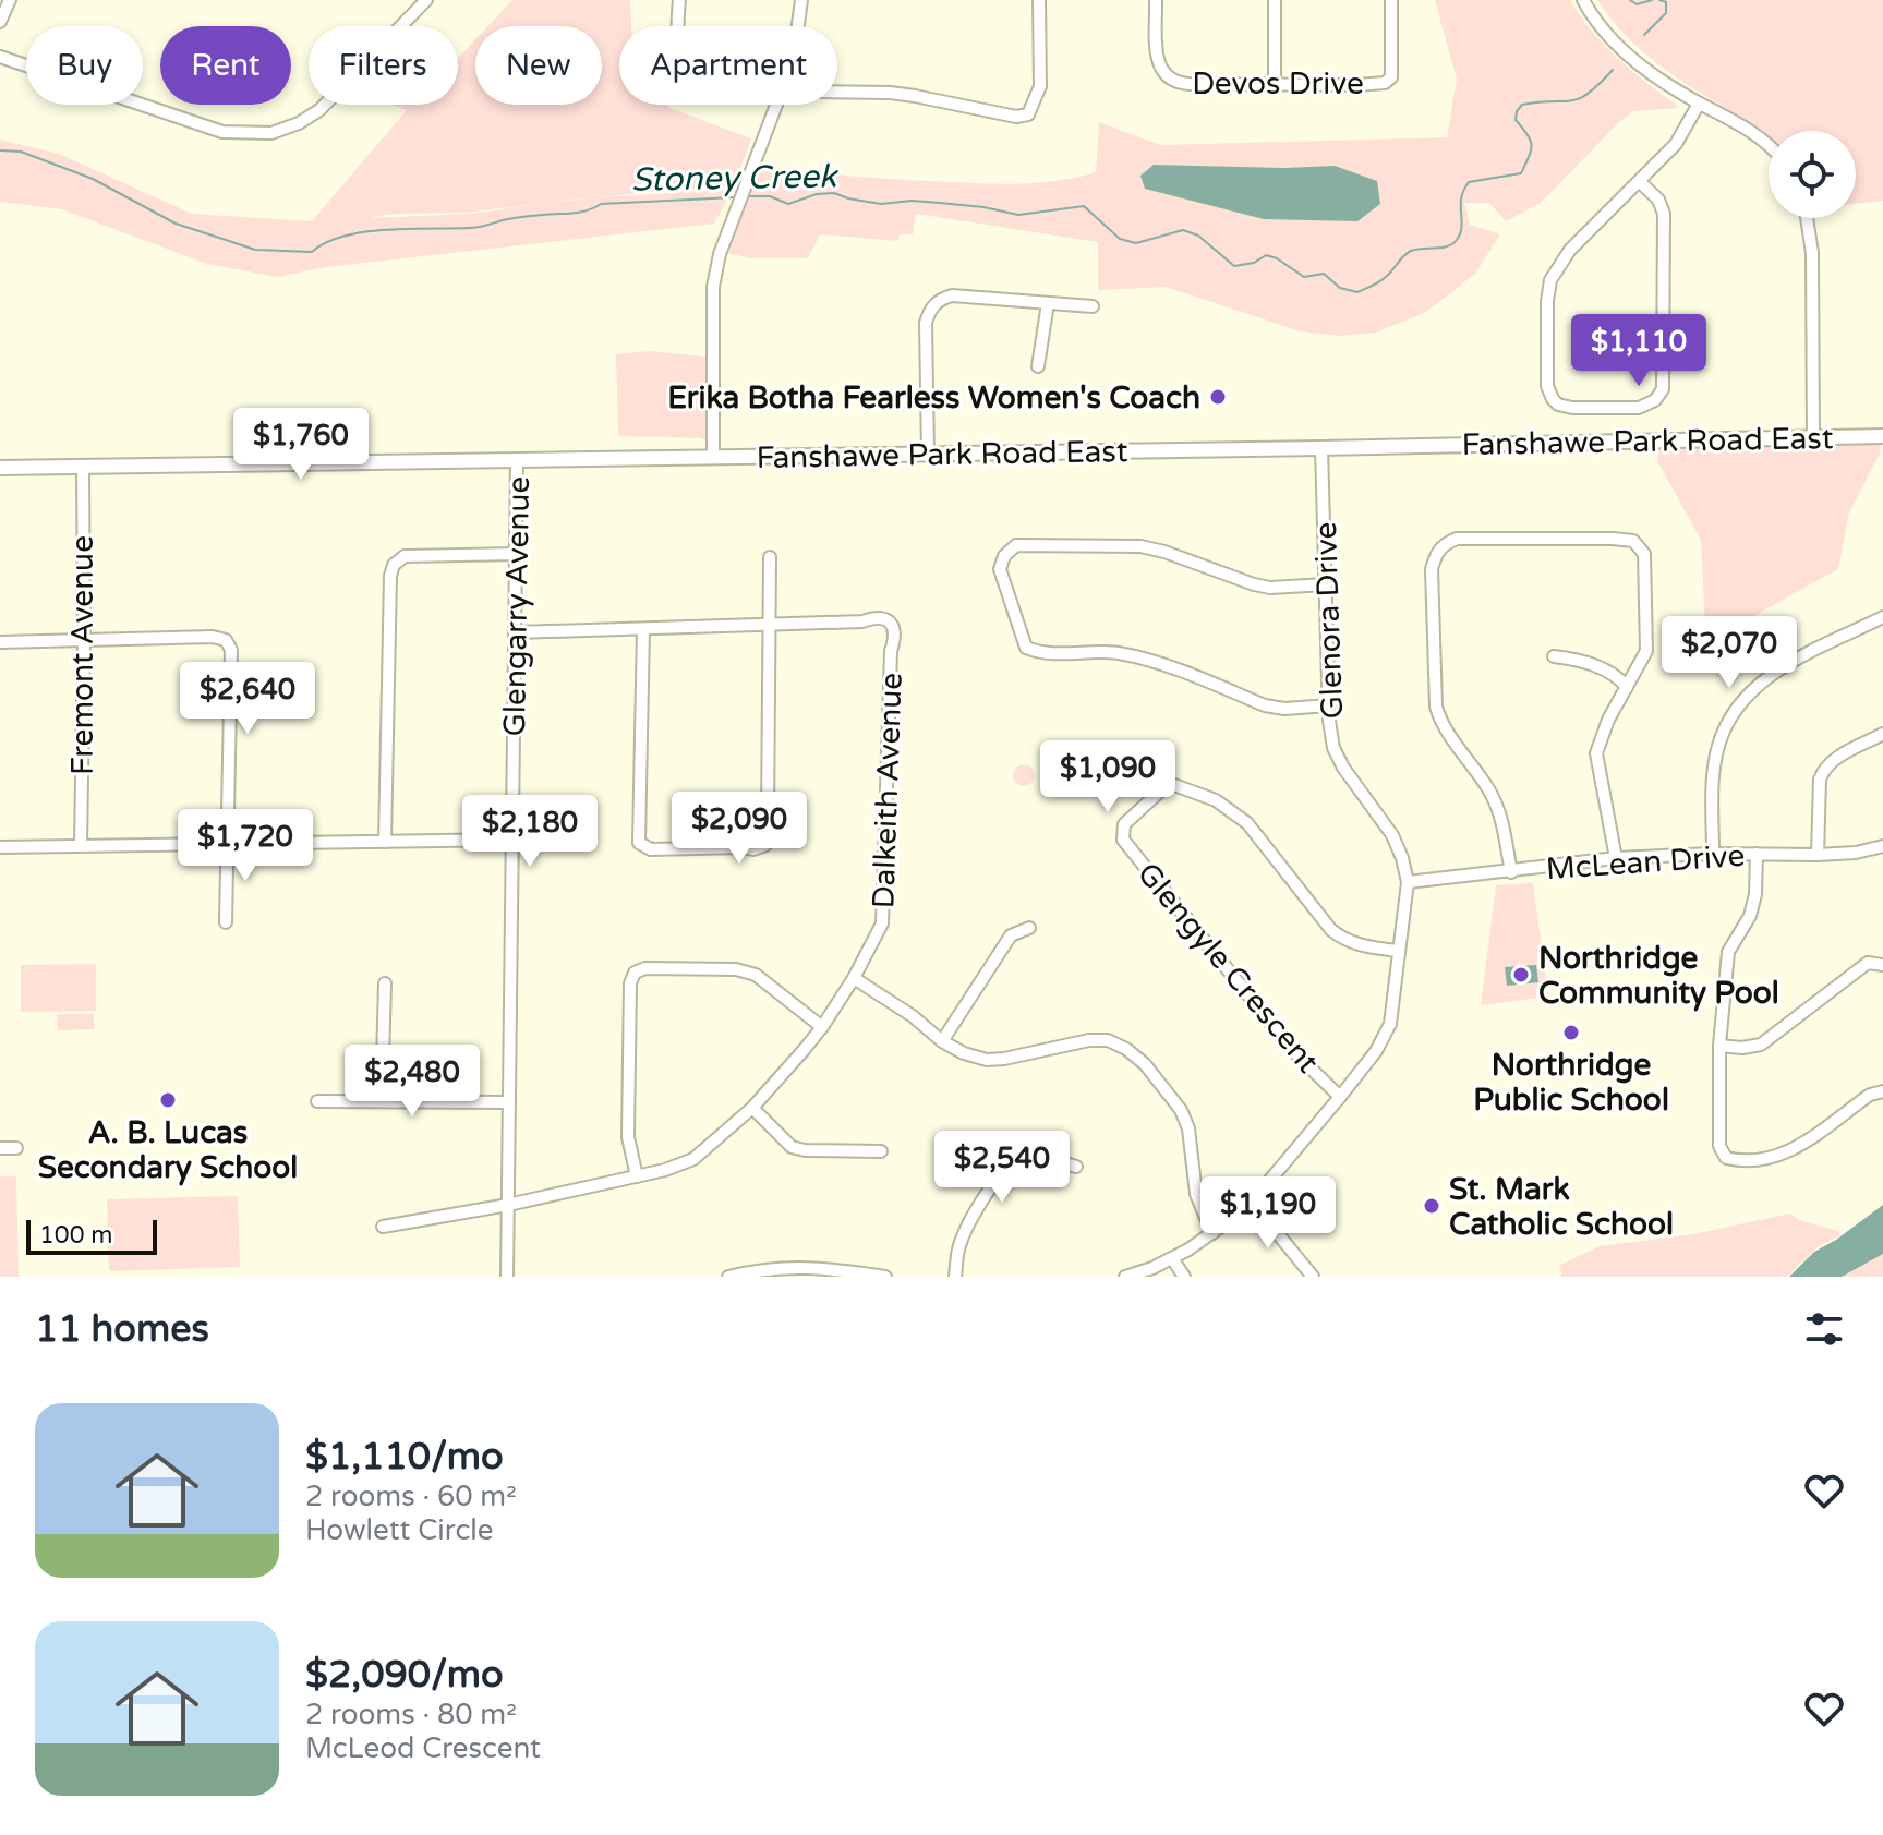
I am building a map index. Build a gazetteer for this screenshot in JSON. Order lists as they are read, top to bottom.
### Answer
{
  "streets": {
    "main road": ["Fanshawe Park Road East"],
    "street": [
      "Devos Drive",
      "Glengarry Avenue",
      "Glenora Drive",
      "Fremont Avenue",
      "Dalkeith Avenue",
      "McLean Drive",
      "Glengyle Crescent"
    ]
  },
  "crossings": [
    ["Fanshawe Park Road East", "Glengarry Avenue"],
    ["Fanshawe Park Road East", "Glenora Drive"],
    ["Fanshawe Park Road East", "Fremont Avenue"],
    ["Glengarry Avenue", "Dalkeith Avenue"],
    ["Glenora Drive", "McLean Drive"],
    ["Glenora Drive", "Glengyle Crescent"]
  ],
  "water": ["Stoney Creek"],
  "places": [
    "Erika Botha Fearless Women's Coach",
    "Northridge Community Pool",
    "Northridge Public School",
    "A. B. Lucas Secondary School",
    "St. Mark Catholic School"
  ],
  "scale_bar": "100 m",
  "page": {
    "chip": [
      "Buy",
      "Rent",
      "Filters",
      "New",
      "Apartment"
    ],
    "price": [
      "$1,110",
      "$1,760",
      "$2,070",
      "$2,640",
      "$1,090",
      "$2,090",
      "$2,180",
      "$1,720",
      "$2,480",
      "$2,540",
      "$1,190"
    ],
    "scale": "100 m",
    "heading": "11 homes",
    "list": [
      {
        "name": "$1,110/mo",
        "note": "2 rooms · 60 m² · Howlett Circle"
      },
      {
        "name": "$2,090/mo",
        "note": "2 rooms · 80 m² · McLeod Crescent"
      }
    ]
  }
}
